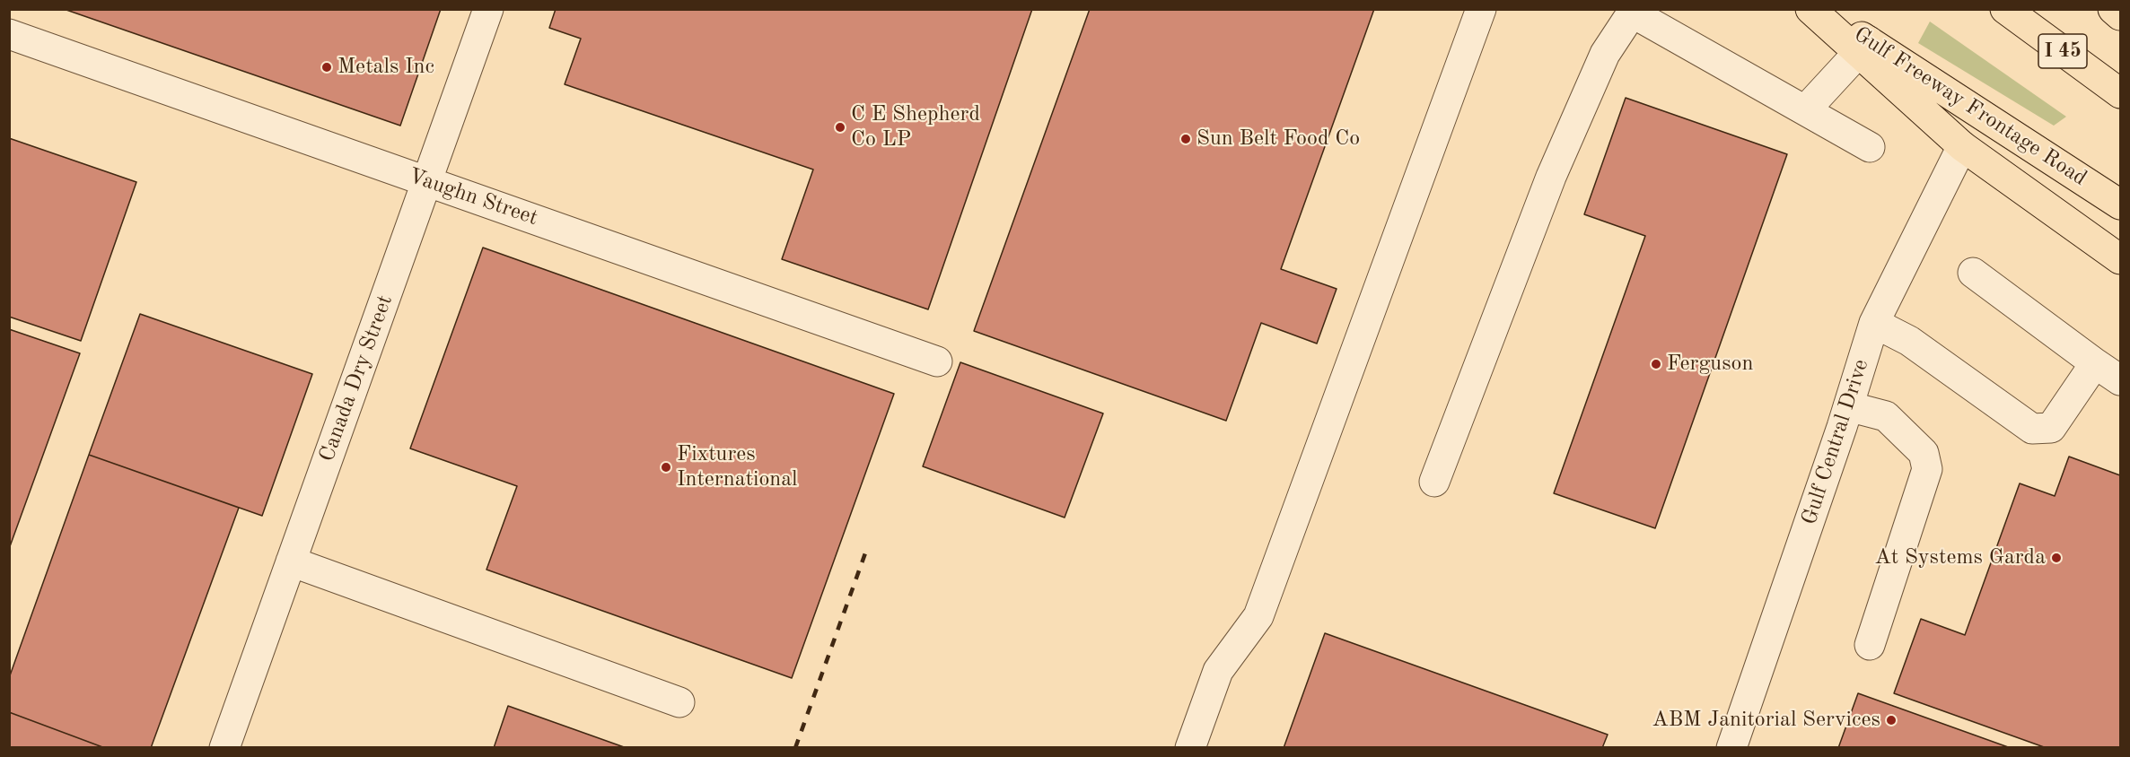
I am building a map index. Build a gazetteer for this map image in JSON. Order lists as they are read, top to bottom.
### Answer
{
  "streets": {
    "main road": ["I 45", "Gulf Freeway Frontage Road"],
    "street": ["Vaughn Street", "Canada Dry Street", "Gulf Central Drive"]
  },
  "crossings": [
    ["Vaughn Street", "Canada Dry Street"]
  ],
  "places": [
    "Metals Inc",
    "C E Shepherd Co LP",
    "Sun Belt Food Co",
    "Ferguson",
    "Fixtures International",
    "At Systems Garda",
    "ABM Janitorial Services"
  ]
}
